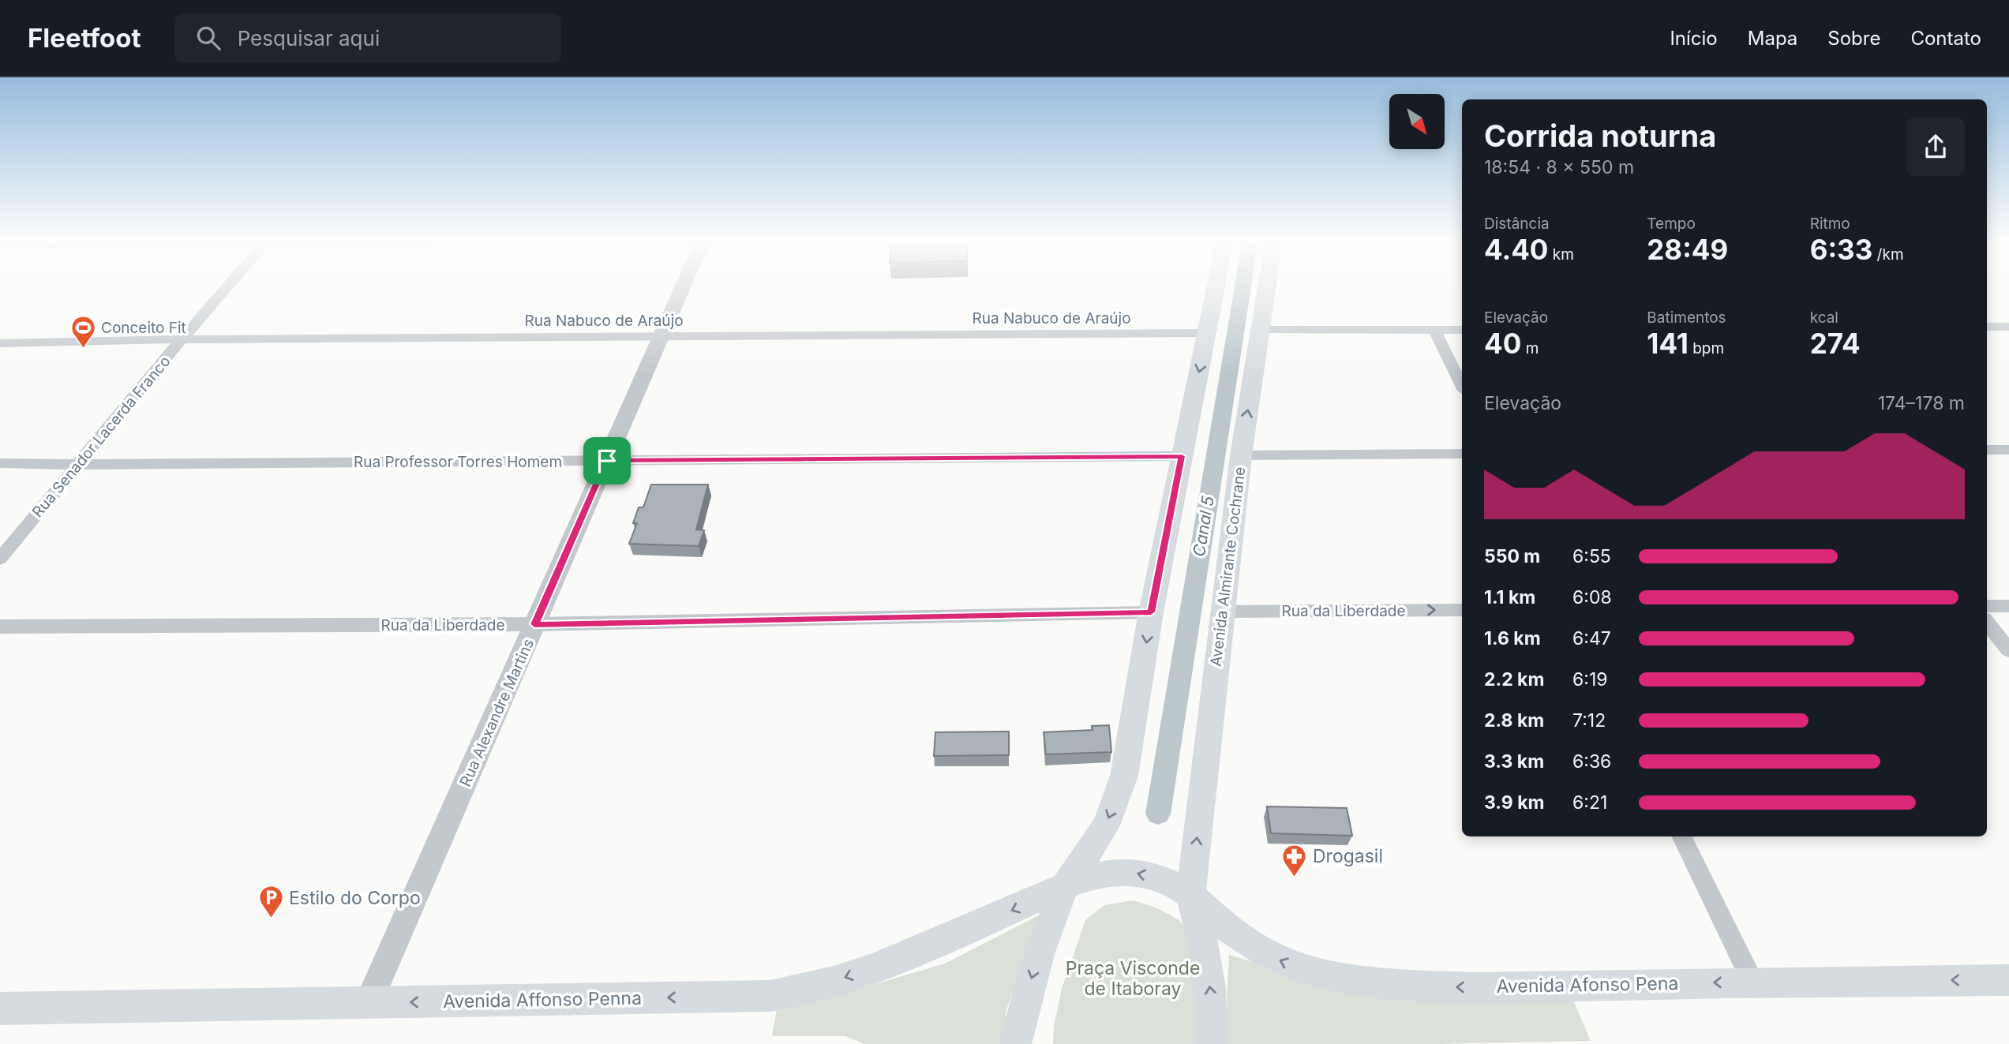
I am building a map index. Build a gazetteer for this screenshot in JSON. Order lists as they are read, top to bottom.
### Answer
{
  "streets": {
    "main road": ["Avenida Almirante Cochrane", "Avenida Afonso Pena", "Avenida Affonso Penna"],
    "street": [
      "Rua Nabuco de Araújo",
      "Rua Senador Lacerda Franco",
      "Rua Professor Torres Homem",
      "Rua da Liberdade",
      "Rua Alexandre Martins"
    ]
  },
  "crossings": [
    ["Rua Nabuco de Araújo", "Rua Senador Lacerda Franco"],
    ["Rua Nabuco de Araújo", "Rua Alexandre Martins"],
    ["Rua Senador Lacerda Franco", "Rua Professor Torres Homem"],
    ["Rua Professor Torres Homem", "Rua Alexandre Martins"],
    ["Avenida Almirante Cochrane", "Rua da Liberdade"],
    ["Avenida Almirante Cochrane", "Avenida Afonso Pena"],
    ["Avenida Almirante Cochrane", "Avenida Affonso Penna"],
    ["Rua da Liberdade", "Rua Alexandre Martins"],
    ["Rua Alexandre Martins", "Avenida Affonso Penna"],
    ["Avenida Afonso Pena", "Avenida Affonso Penna"]
  ],
  "one_way": ["Avenida Afonso Pena", "Avenida Affonso Penna"],
  "water": ["Canal 5"],
  "parks": ["Praça Visconde de Itaboray"],
  "places": {
    "sports": ["Conceito Fit"],
    "pharmacy": ["Drogasil"],
    "parking": ["Estilo do Corpo"]
  },
  "north": "bottom right",
  "page": {
    "header": "Fleetfoot",
    "search": "Pesquisar aqui",
    "nav": [
      "Início",
      "Mapa",
      "Sobre",
      "Contato"
    ],
    "heading": ["Corrida noturna", "18:54 · 8 × 550 m"],
    "stats": [
      ["Distância", "4.40 km"],
      ["Tempo", "28:49"],
      ["Ritmo", "6:33 /km"],
      ["Elevação", "40 m"],
      ["Batimentos", "141 bpm"],
      ["kcal", "274"]
    ],
    "chart": ["Elevação", "174–178 m"],
    "list": [
      {
        "name": "550 m",
        "note": "6:55"
      },
      {
        "name": "1.1 km",
        "note": "6:08"
      },
      {
        "name": "1.6 km",
        "note": "6:47"
      },
      {
        "name": "2.2 km",
        "note": "6:19"
      },
      {
        "name": "2.8 km",
        "note": "7:12"
      },
      {
        "name": "3.3 km",
        "note": "6:36"
      },
      {
        "name": "3.9 km",
        "note": "6:21"
      }
    ]
  }
}
